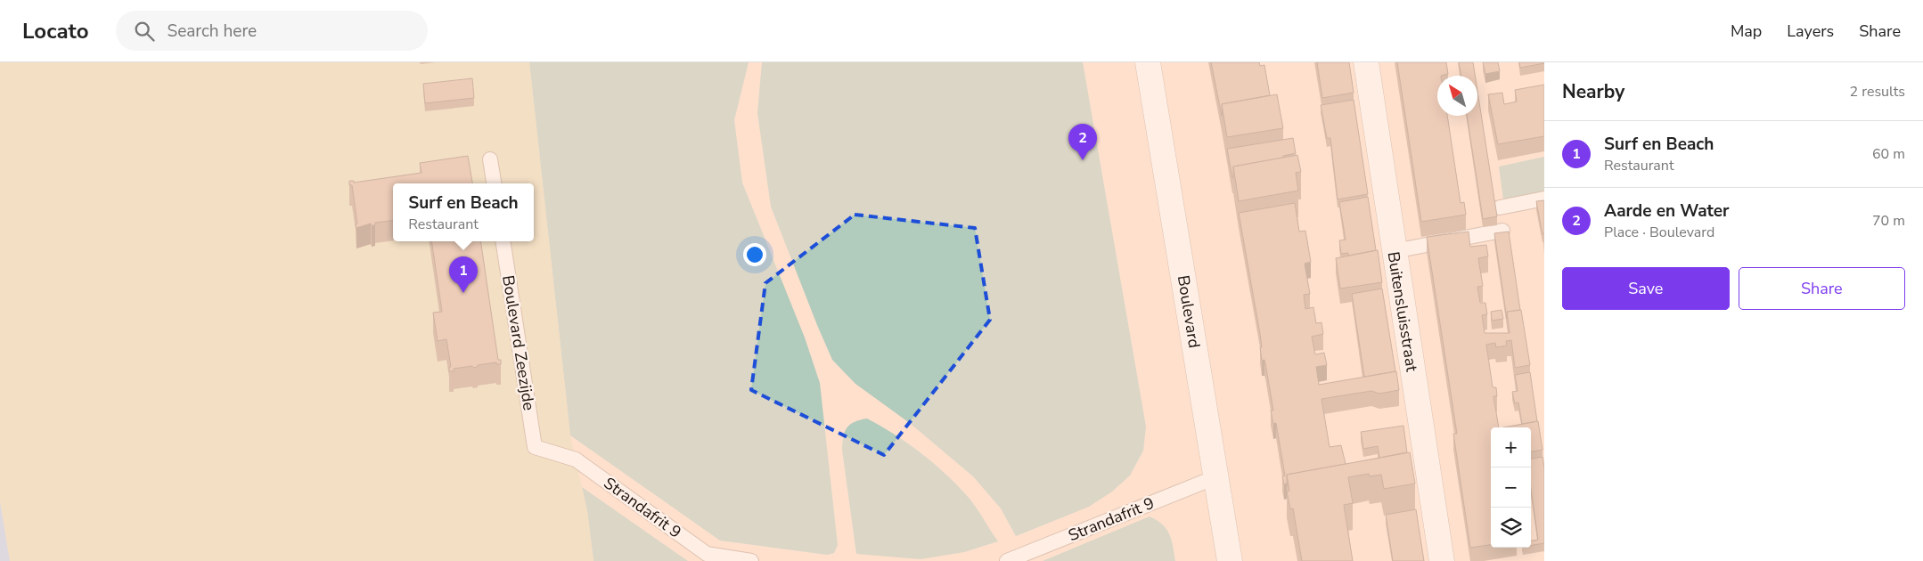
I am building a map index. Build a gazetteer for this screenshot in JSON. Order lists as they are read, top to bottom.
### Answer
{
  "streets": {
    "street": ["Boulevard", "Buitensluisstraat"],
    "lane": ["Boulevard Zeezijde", "Strandafrit 9"]
  },
  "crossings": [
    ["Boulevard", "Strandafrit 9"],
    ["Boulevard Zeezijde", "Strandafrit 9"]
  ],
  "north": "top left",
  "page": {
    "header": "Locato",
    "search": "Search here",
    "nav": ["Map", "Layers", "Share"],
    "heading": ["Nearby", "2 results"],
    "list": [
      {
        "mark": "1",
        "name": "Surf en Beach",
        "note": "Restaurant",
        "value": "60 m"
      },
      {
        "mark": "2",
        "name": "Aarde en Water",
        "note": "Place · Boulevard",
        "value": "70 m"
      }
    ],
    "pins": ["2", "1"],
    "popup": ["Surf en Beach", "Restaurant"],
    "buttons": ["Save", "Share"],
    "map_buttons": ["+", "−"]
  }
}
